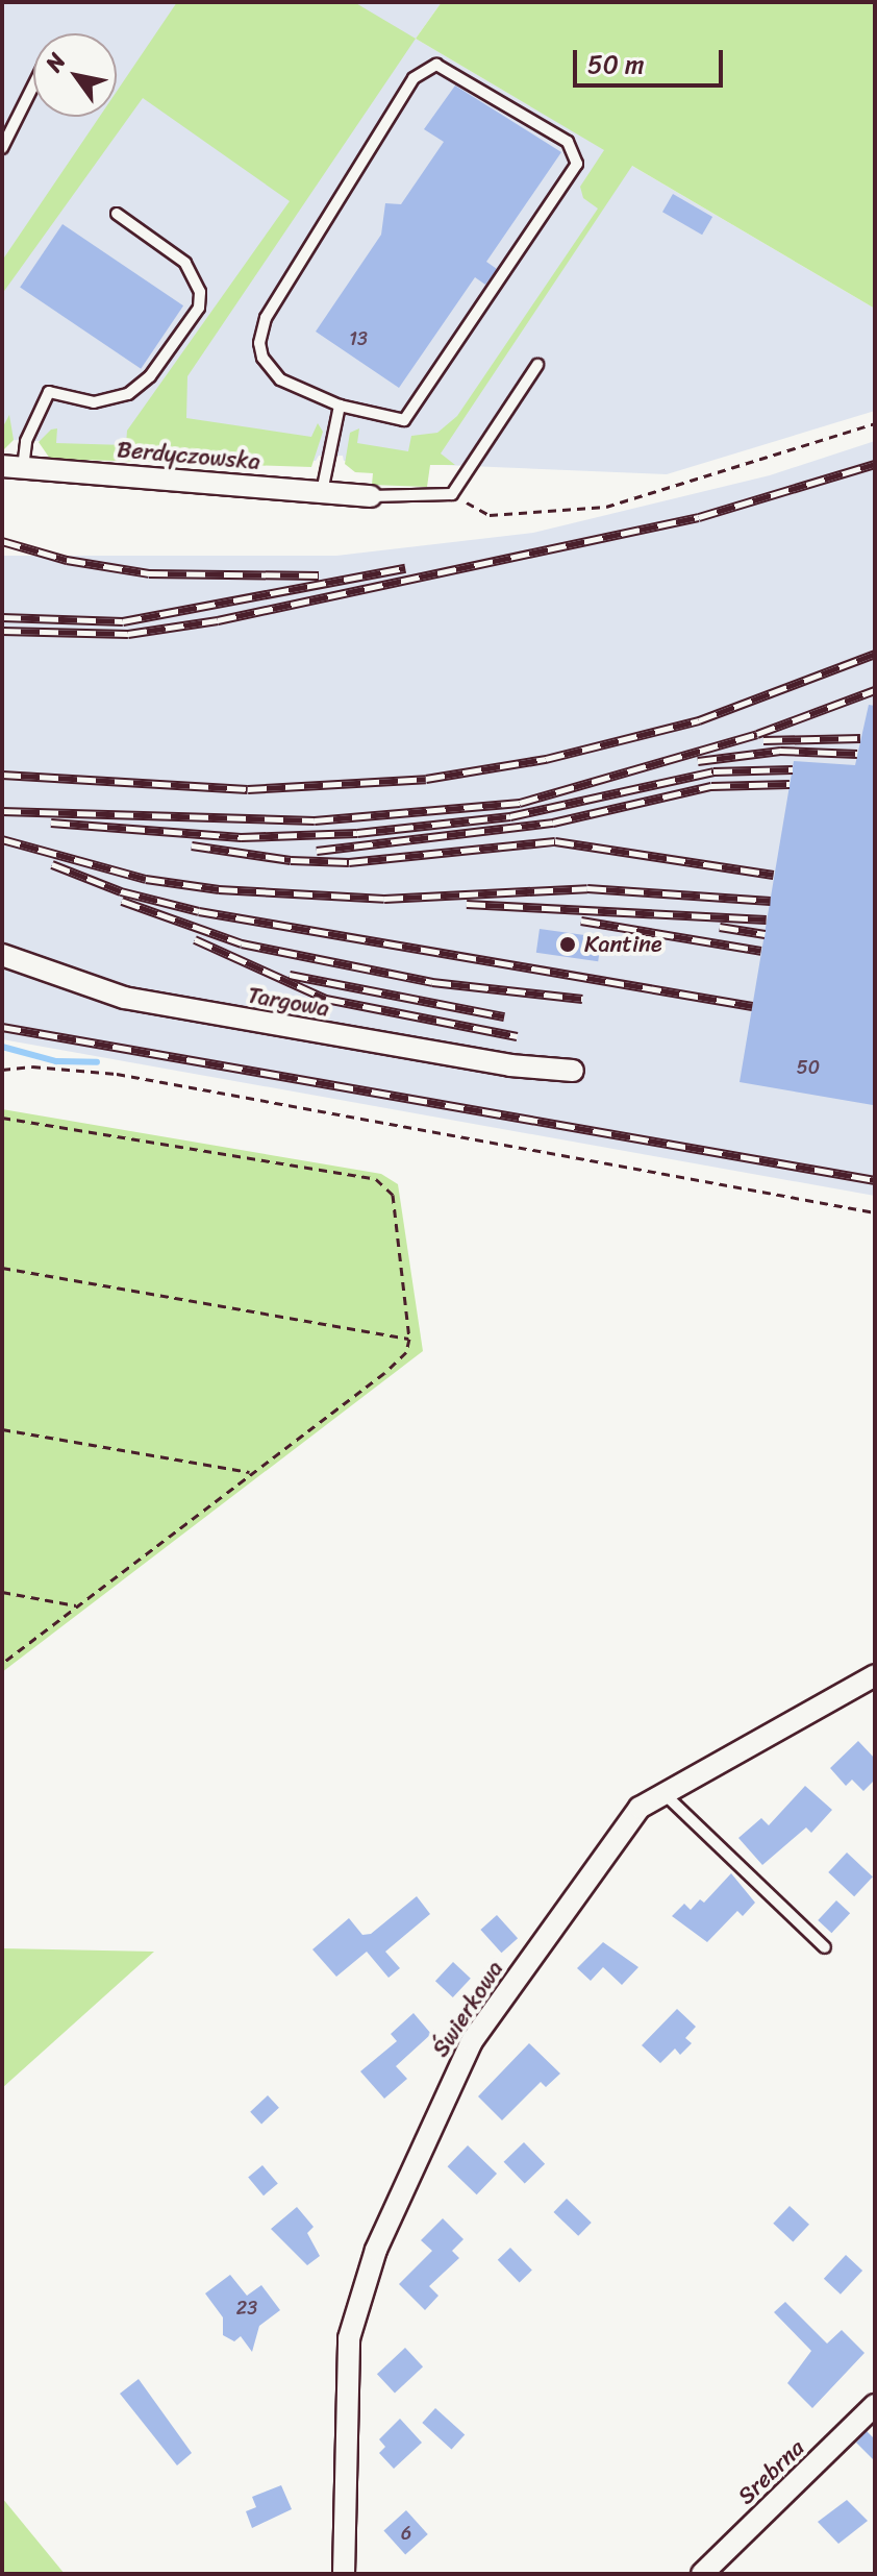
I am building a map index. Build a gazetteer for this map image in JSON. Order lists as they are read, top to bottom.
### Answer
{
  "streets": {
    "street": [
      "Berdyczowska",
      "Targowa",
      "Świerkowa",
      "Srebrna"
    ]
  },
  "places": ["Kantine"],
  "house_numbers": [
    "13",
    "50",
    "23",
    "6"
  ],
  "scale_bar": "50 m",
  "north": "top left"
}
